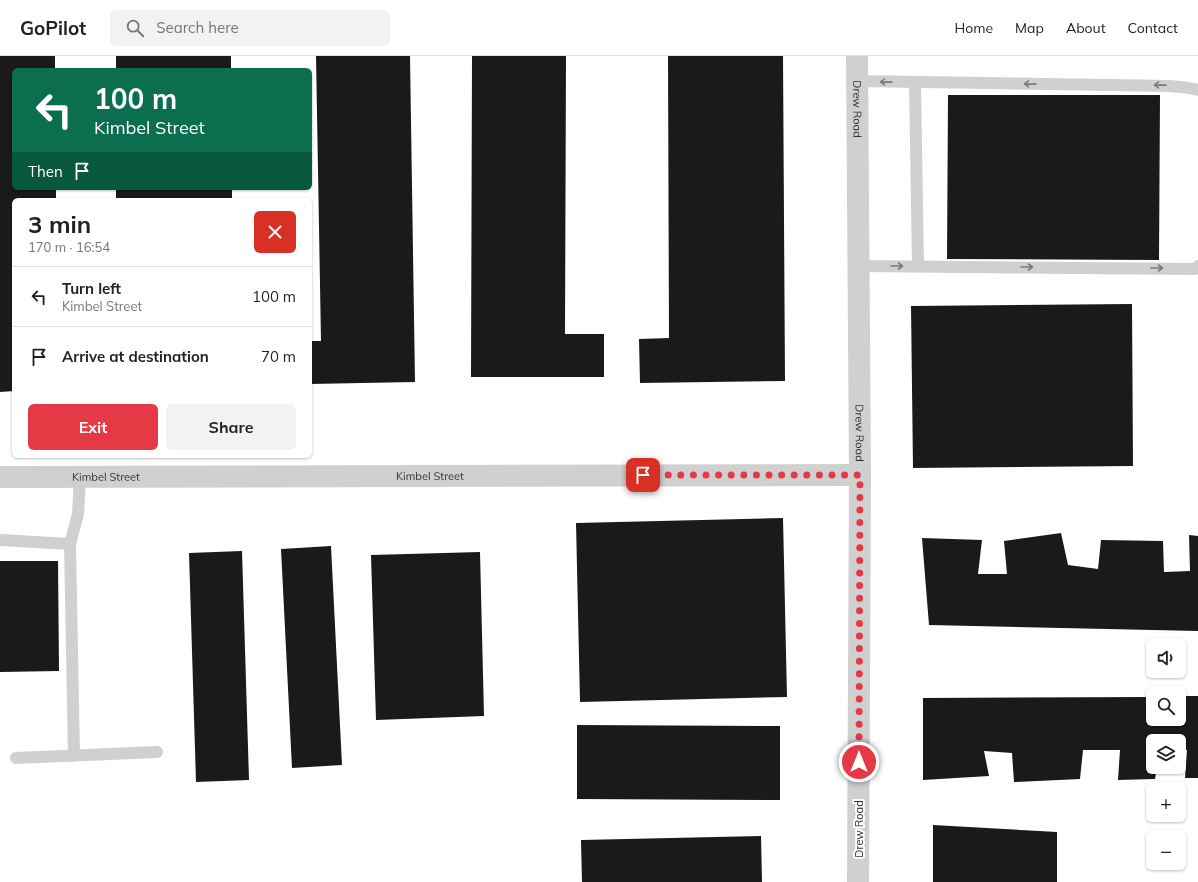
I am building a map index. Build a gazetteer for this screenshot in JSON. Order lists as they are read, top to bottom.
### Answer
{
  "streets": {
    "street": ["Drew Road", "Kimbel Street"]
  },
  "crossings": [
    ["Drew Road", "Kimbel Street"]
  ],
  "page": {
    "header": "GoPilot",
    "search": "Search here",
    "nav": [
      "Home",
      "Map",
      "About",
      "Contact"
    ],
    "turn": ["100 m", "Kimbel Street"],
    "then": "Then",
    "heading": ["3 min", "170 m · 16:54"],
    "list": [
      {
        "name": "Turn left",
        "note": "Kimbel Street",
        "value": "100 m"
      },
      {
        "name": "Arrive at destination",
        "value": "70 m"
      }
    ],
    "buttons": ["Exit", "Share"],
    "map_buttons": ["+", "−"]
  }
}
